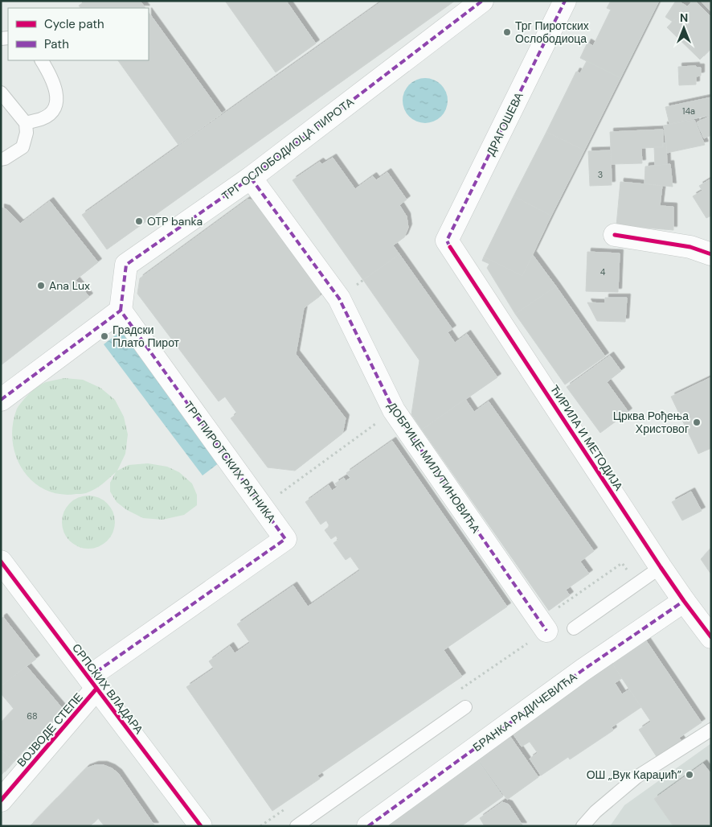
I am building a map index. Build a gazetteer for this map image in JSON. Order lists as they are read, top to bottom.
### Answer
{
  "streets": {
    "street": [
      "ДРАГОШЕВА",
      "ТРГ ОСЛОБОДИОЦА ПИРОТА",
      "ЋИРИЛА И МЕТОДИЈА",
      "ТРГ ПИРОТСКИХ РАТНИКА",
      "ДОБРИЦЕ МИЛУТИНОВИЋА",
      "СРПСКИХ ВЛАДАРА",
      "БРАНКА РАДИЧЕВИЋА",
      "ВОЈВОДЕ СТЕПЕ"
    ]
  },
  "crossings": [
    ["ДРАГОШЕВА", "ЋИРИЛА И МЕТОДИЈА"],
    ["ТРГ ОСЛОБОДИОЦА ПИРОТА", "ТРГ ПИРОТСКИХ РАТНИКА"],
    ["ТРГ ОСЛОБОДИОЦА ПИРОТА", "ДОБРИЦЕ МИЛУТИНОВИЋА"],
    ["ЋИРИЛА И МЕТОДИЈА", "БРАНКА РАДИЧЕВИЋА"],
    ["ТРГ ПИРОТСКИХ РАТНИКА", "СРПСКИХ ВЛАДАРА"],
    ["ТРГ ПИРОТСКИХ РАТНИКА", "ВОЈВОДЕ СТЕПЕ"],
    ["СРПСКИХ ВЛАДАРА", "ВОЈВОДЕ СТЕПЕ"]
  ],
  "places": [
    "Трг Пиротских Ослободиоца",
    "OTP banka",
    "Ana Lux",
    "Градски Плато Пирот",
    "Црква Рођења Христовог",
    "ОШ „Вук Караџић”"
  ],
  "house_numbers": [
    "14a",
    "3",
    "4",
    "68"
  ],
  "legend": ["Cycle path", "Path"],
  "north": "top"
}
